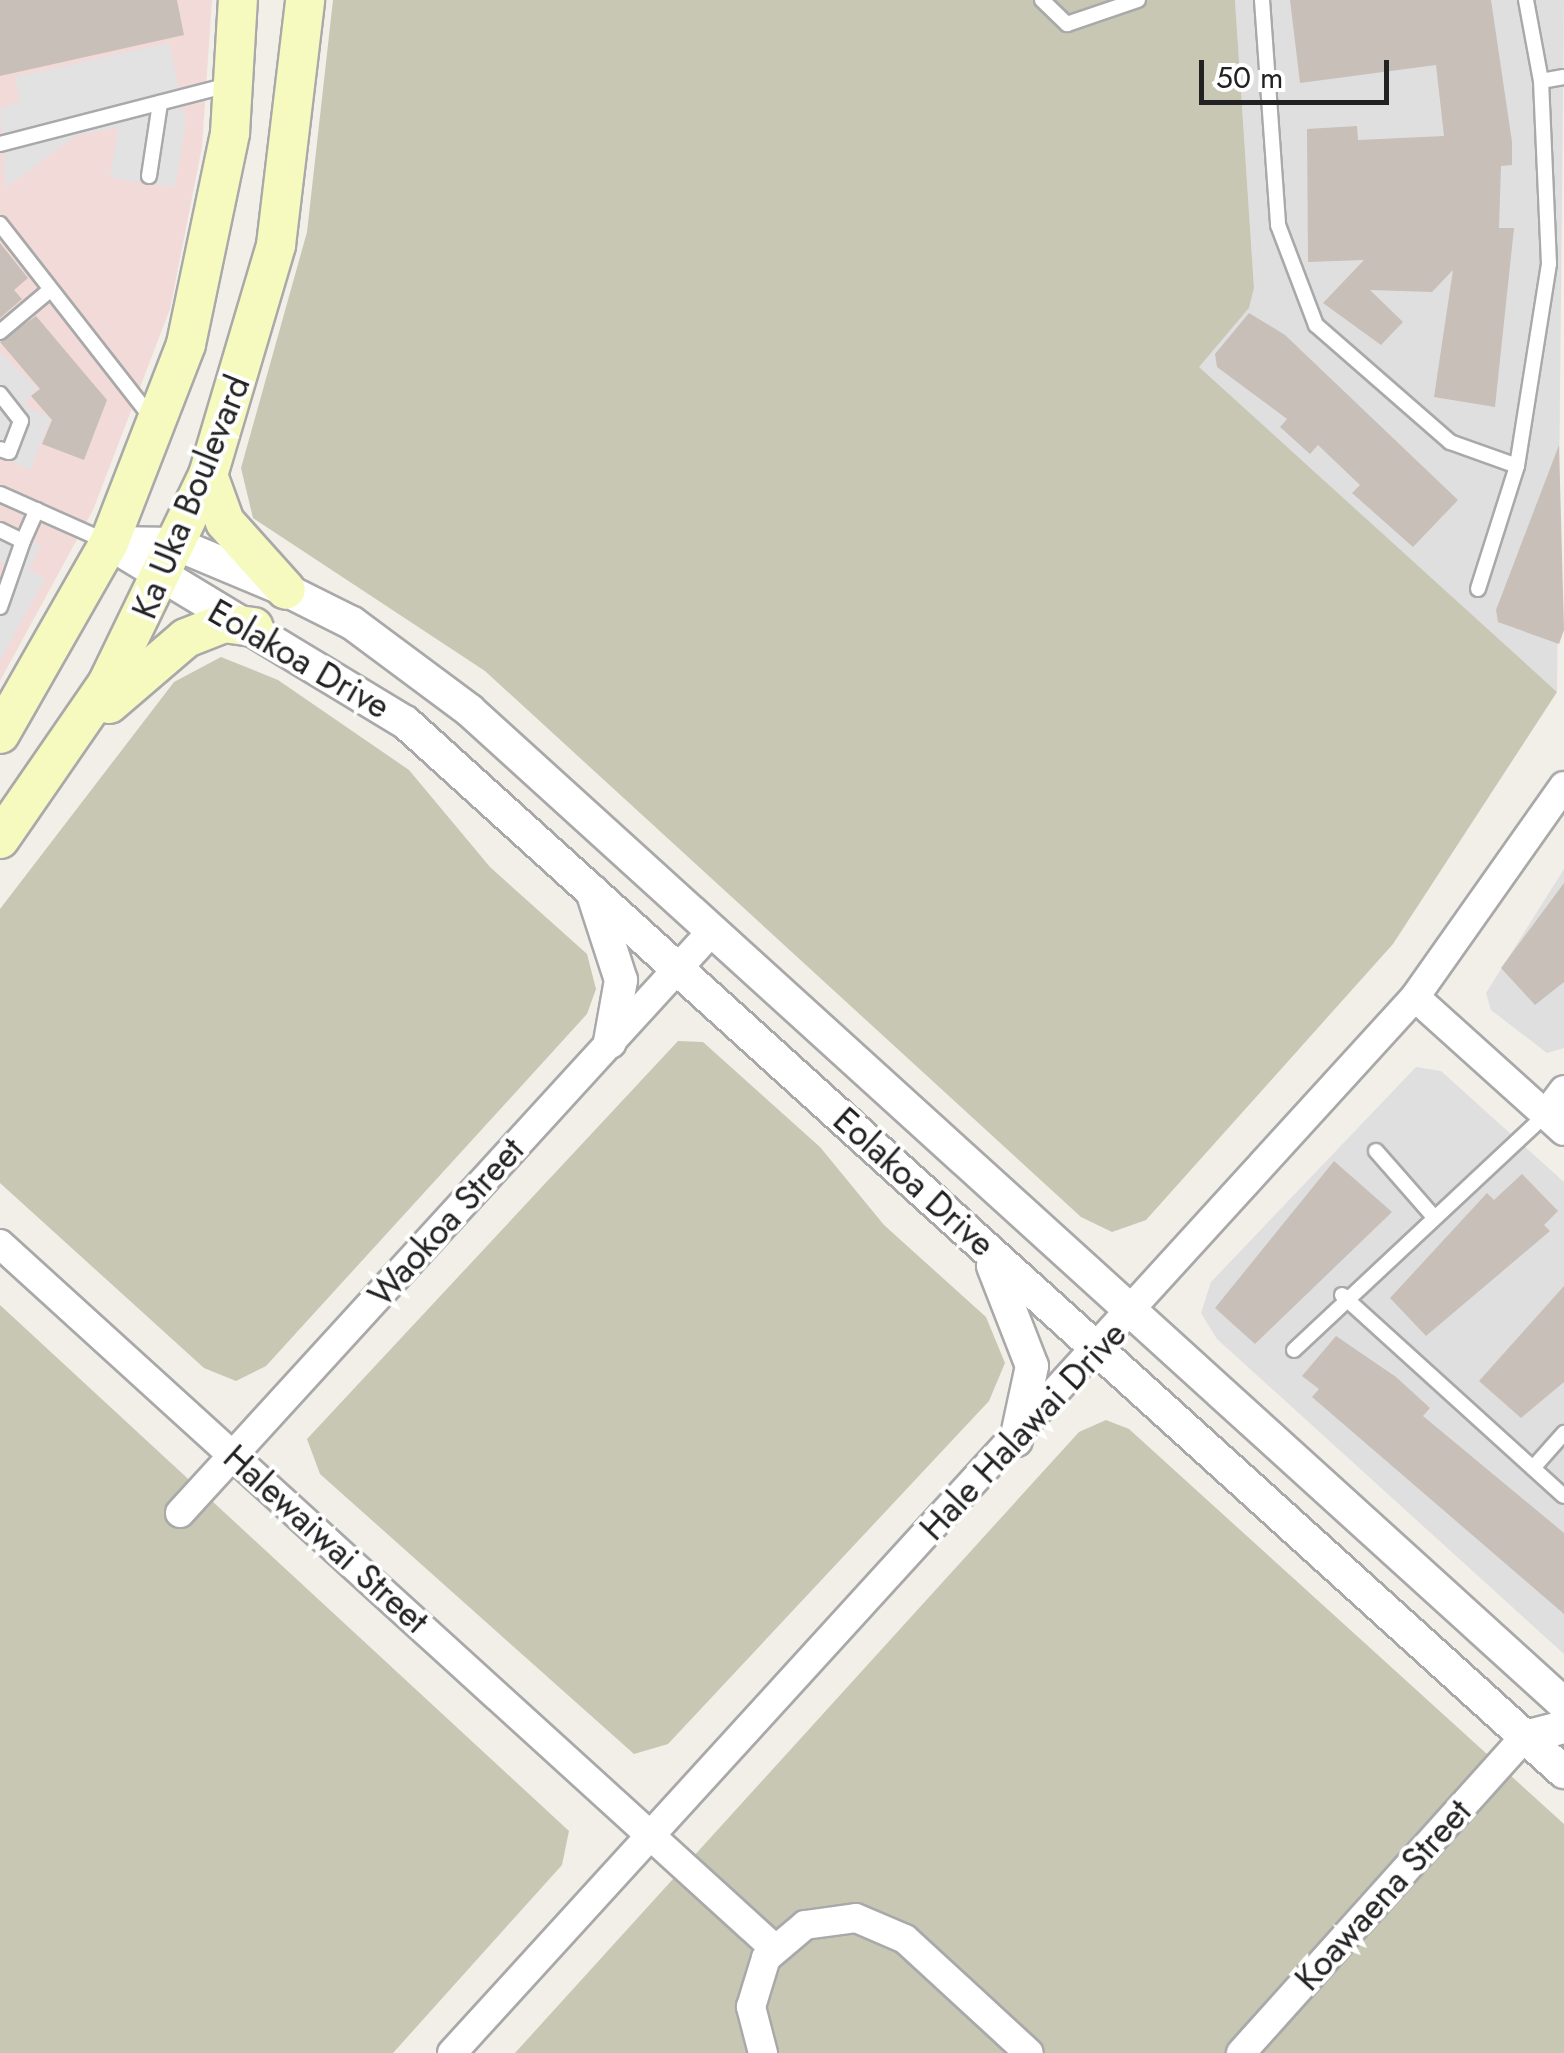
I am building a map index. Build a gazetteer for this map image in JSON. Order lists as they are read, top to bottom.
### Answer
{
  "streets": {
    "main road": ["Ka Uka Boulevard"],
    "street": [
      "Eolakoa Drive",
      "Waokoa Street",
      "Hale Halawai Drive",
      "Halewaiwai Street",
      "Koawaena Street"
    ]
  },
  "crossings": [
    ["Ka Uka Boulevard", "Eolakoa Drive"],
    ["Eolakoa Drive", "Waokoa Street"],
    ["Eolakoa Drive", "Hale Halawai Drive"],
    ["Eolakoa Drive", "Koawaena Street"],
    ["Waokoa Street", "Halewaiwai Street"],
    ["Hale Halawai Drive", "Halewaiwai Street"]
  ],
  "scale_bar": "50 m"
}
